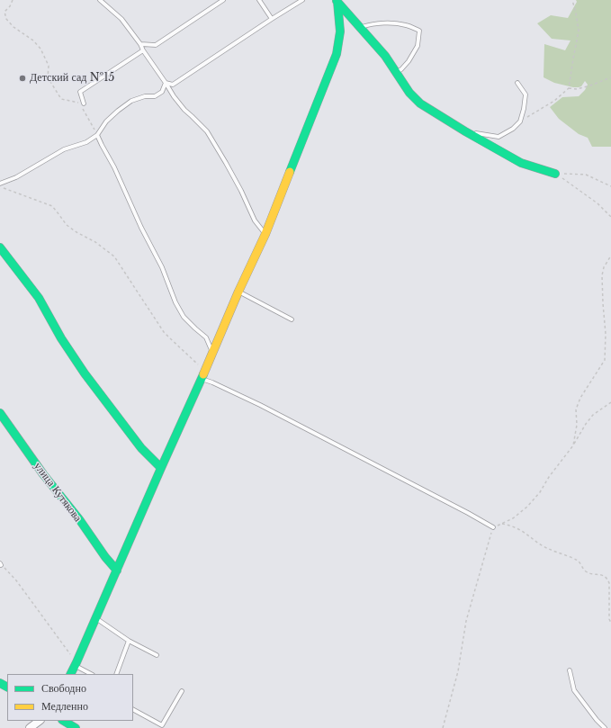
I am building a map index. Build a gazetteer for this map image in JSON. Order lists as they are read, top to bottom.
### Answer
{
  "streets": {
    "street": ["улица Кутякова"]
  },
  "places": ["Детский сад №15"],
  "legend": ["Свободно", "Медленно"]
}
